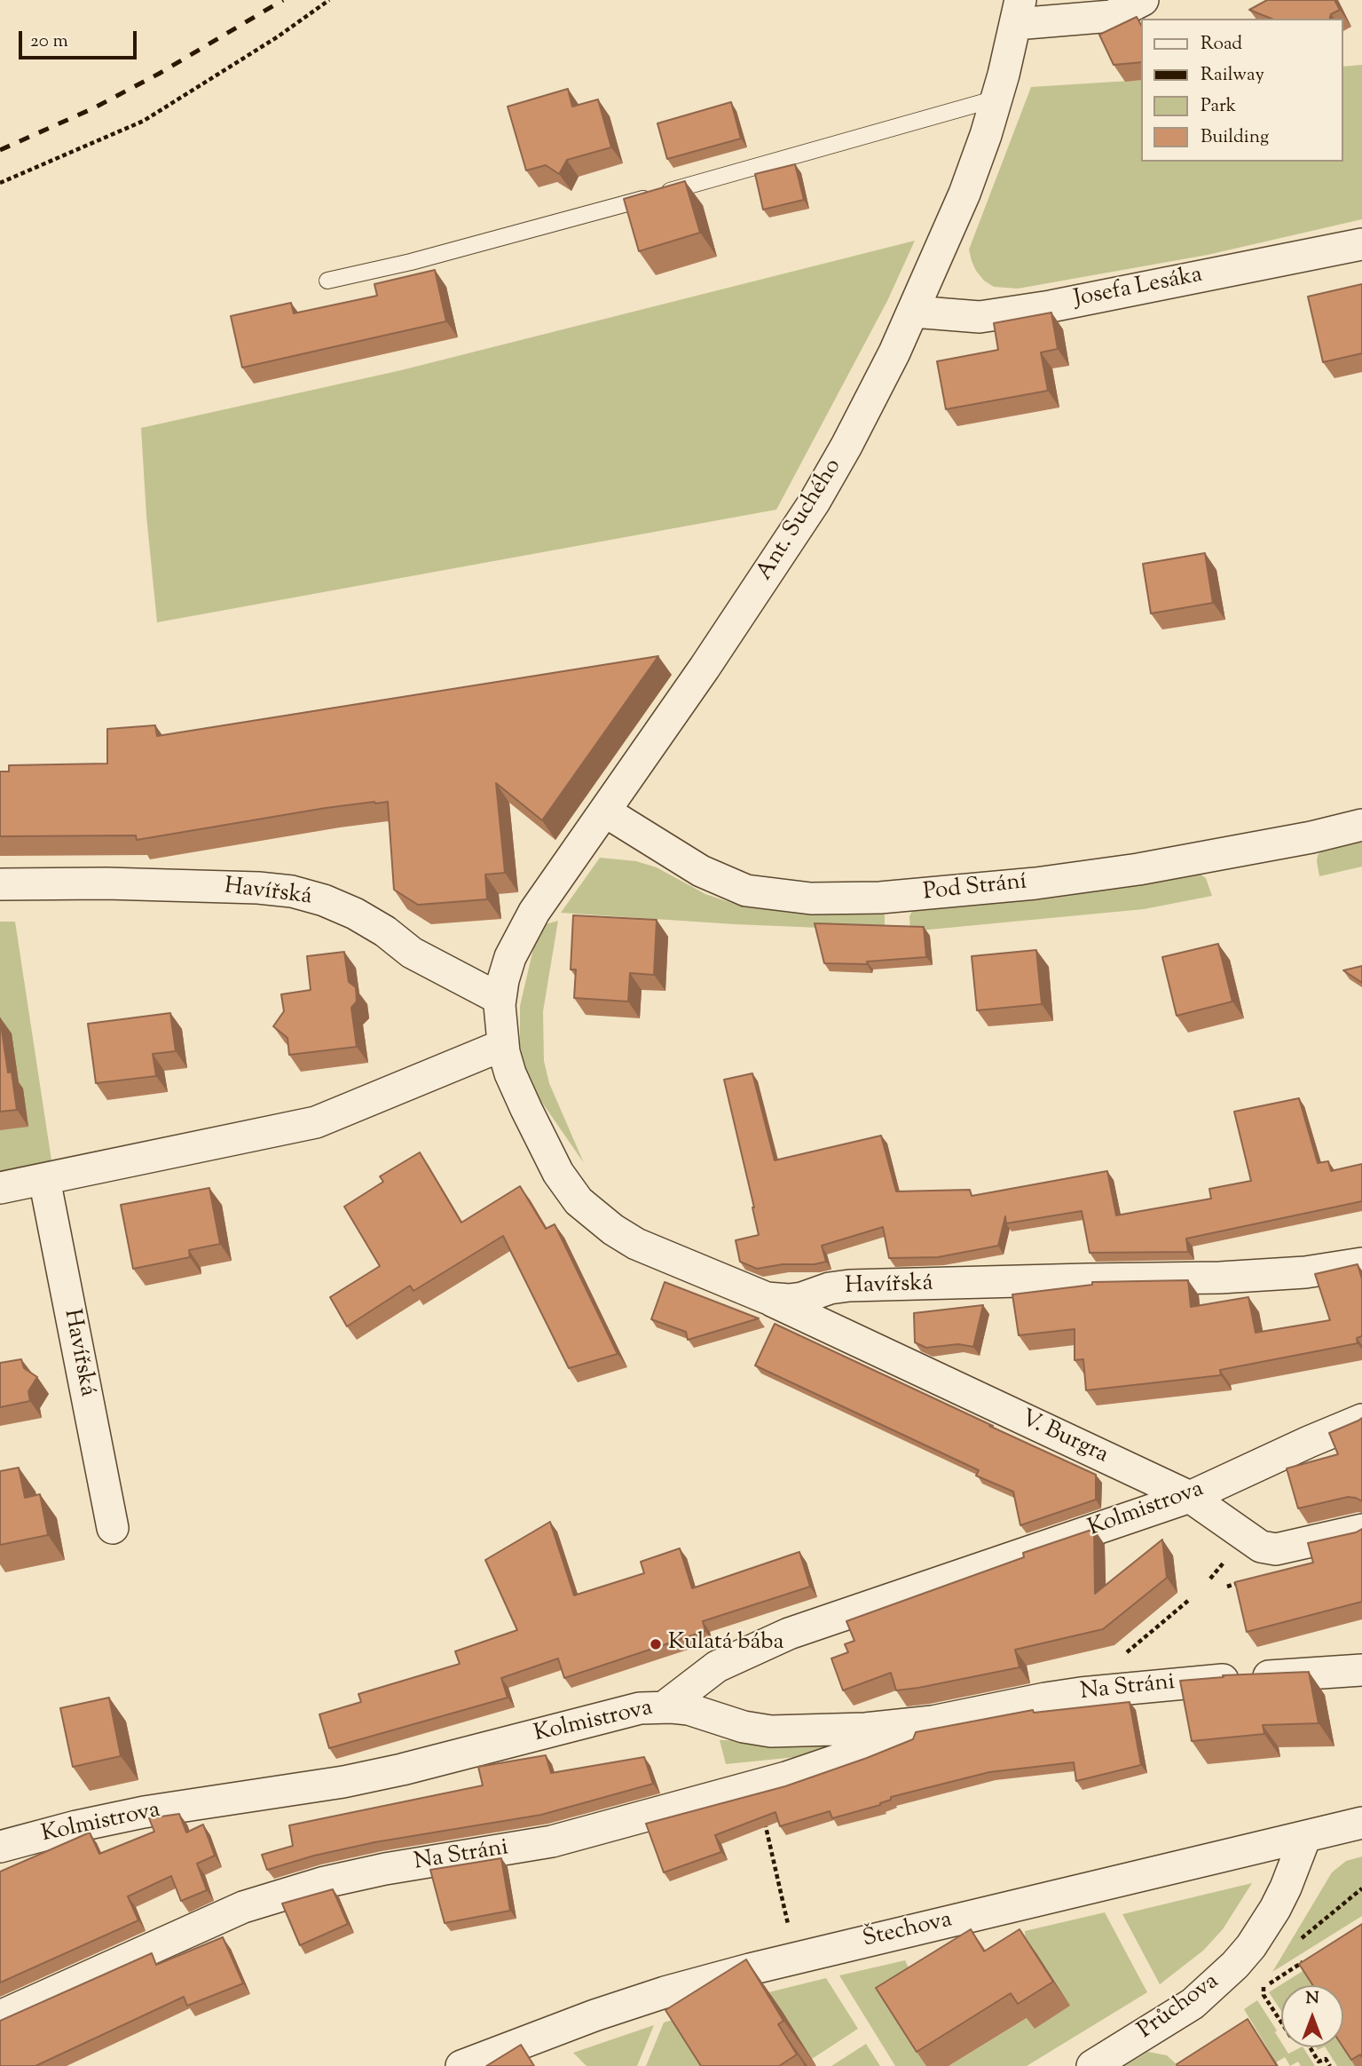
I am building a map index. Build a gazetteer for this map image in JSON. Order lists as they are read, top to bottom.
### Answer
{
  "streets": {
    "street": [
      "Josefa Lesáka",
      "Ant. Suchého",
      "Pod Strání",
      "Havířská",
      "V. Burgra",
      "Kolmistrova",
      "Na Stráni",
      "Štechova",
      "Průchova"
    ]
  },
  "crossings": [
    ["Josefa Lesáka", "Ant. Suchého"],
    ["Ant. Suchého", "Pod Strání"],
    ["Ant. Suchého", "Havířská"],
    ["Havířská", "V. Burgra"],
    ["V. Burgra", "Kolmistrova"],
    ["Kolmistrova", "Na Stráni"],
    ["Štechova", "Průchova"]
  ],
  "places": ["Kulatá bába"],
  "legend": [
    "Road",
    "Railway",
    "Park",
    "Building"
  ],
  "scale_bar": "20 m",
  "north": "top"
}
